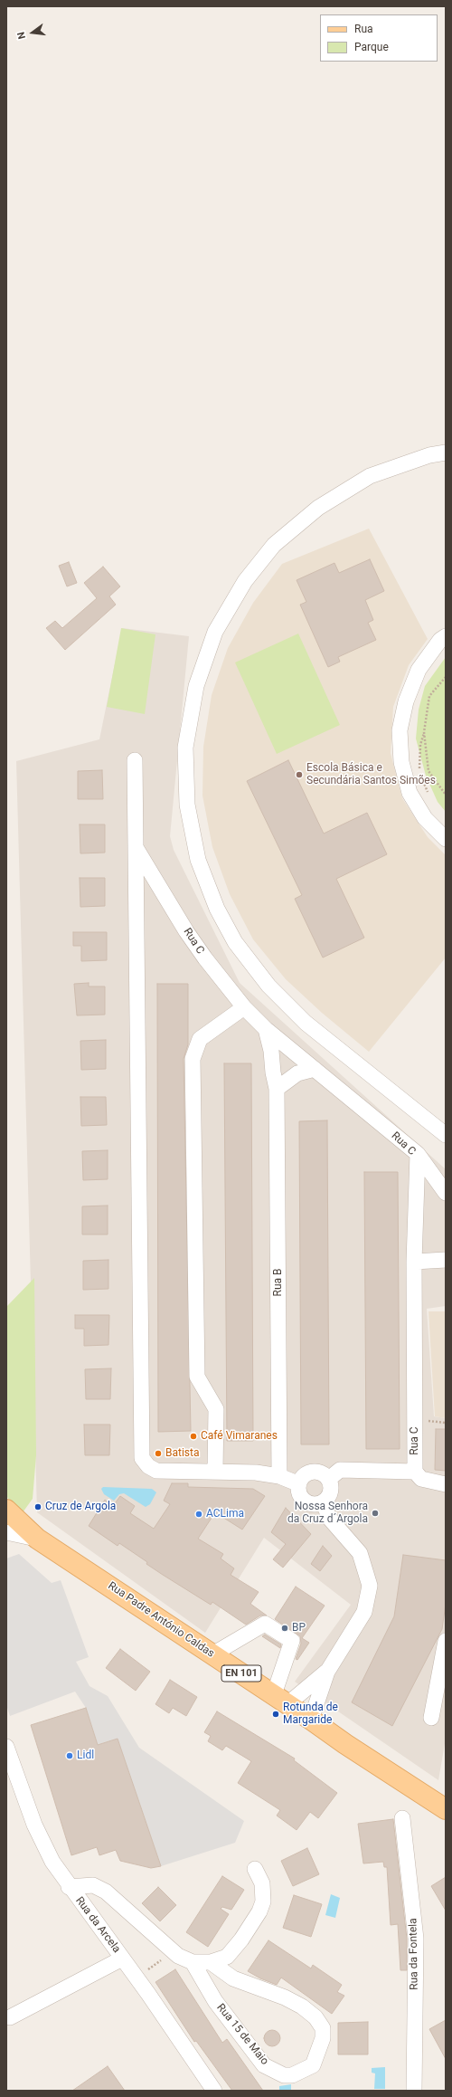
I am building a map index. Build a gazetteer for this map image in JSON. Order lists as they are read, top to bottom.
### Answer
{
  "streets": {
    "main road": ["Rua Padre António Caldas", "EN 101"],
    "street": [
      "Rua C",
      "Rua B",
      "Rua da Arcela",
      "Rua da Fontela",
      "Rua 15 de Maio"
    ]
  },
  "crossings": [
    ["Rua C", "Rua B"]
  ],
  "places": [
    "Escola Básica e Secundária Santos Simões",
    "Café Vimaranes",
    "Batista",
    "Cruz de Argola",
    "Nossa Senhora da Cruz d´Argola",
    "ACLima",
    "BP",
    "Rotunda de Margaride",
    "Lidl"
  ],
  "legend": ["Rua", "Parque"],
  "north": "left"
}
